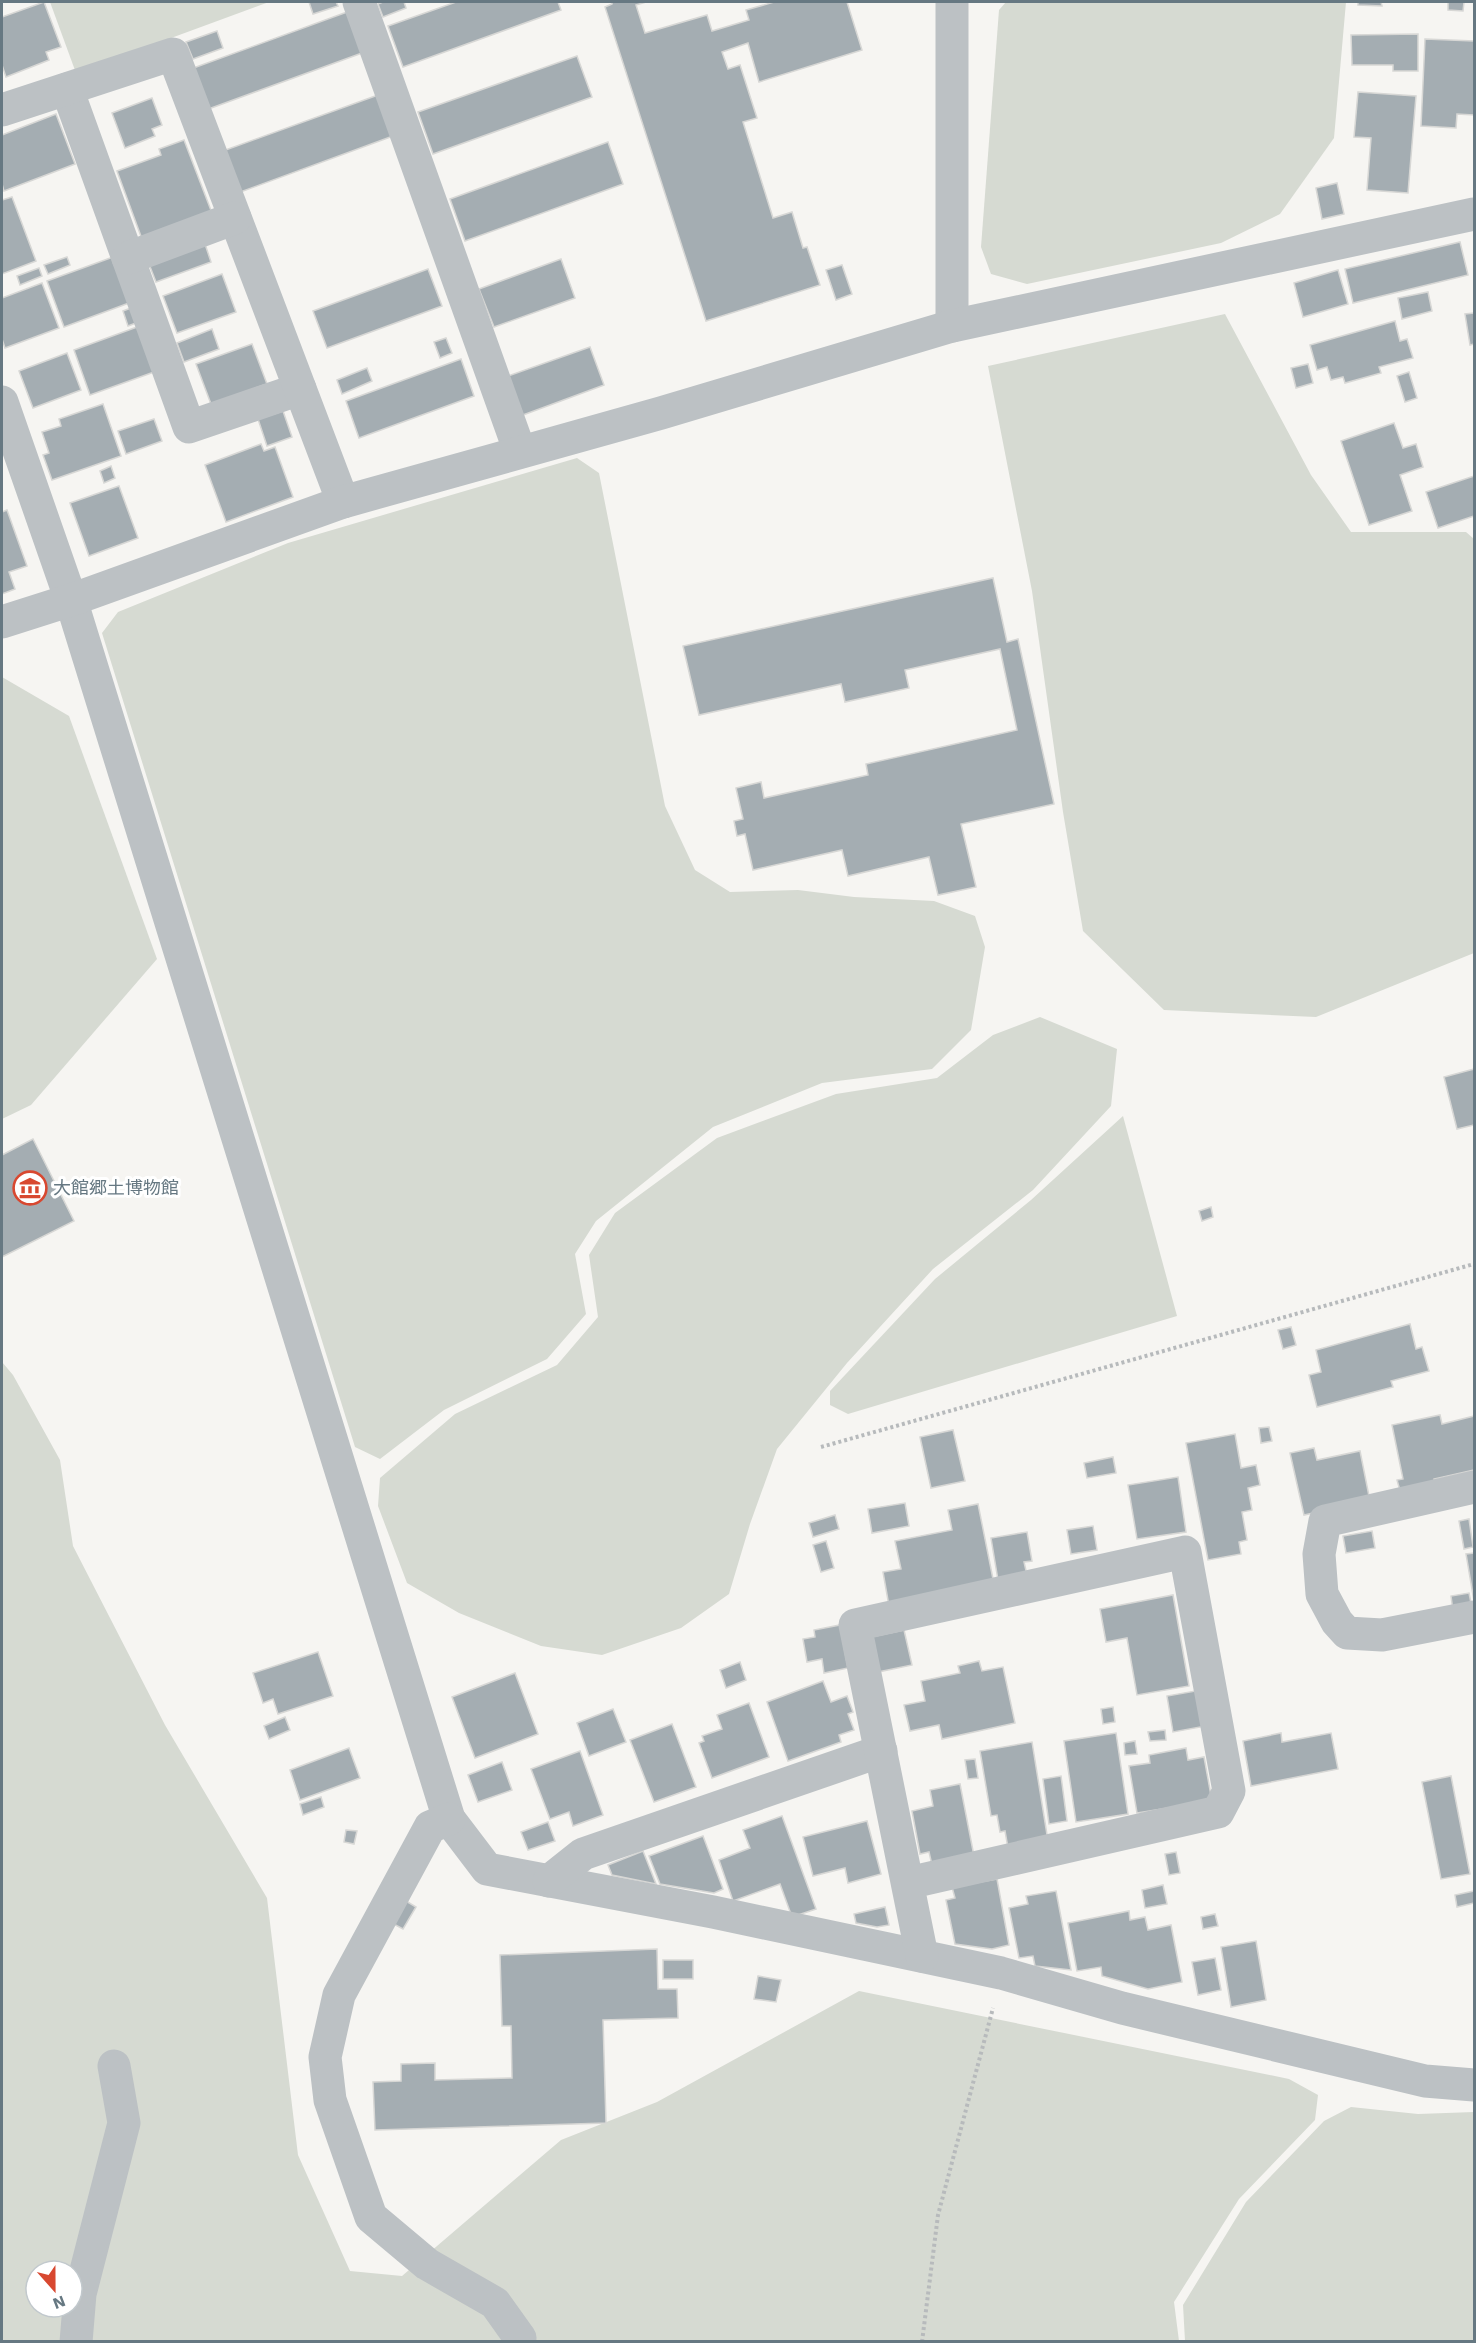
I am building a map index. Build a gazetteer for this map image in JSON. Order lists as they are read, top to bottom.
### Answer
{
  "places": {
    "museum": ["大館郷土博物館"]
  },
  "north": "bottom"
}
